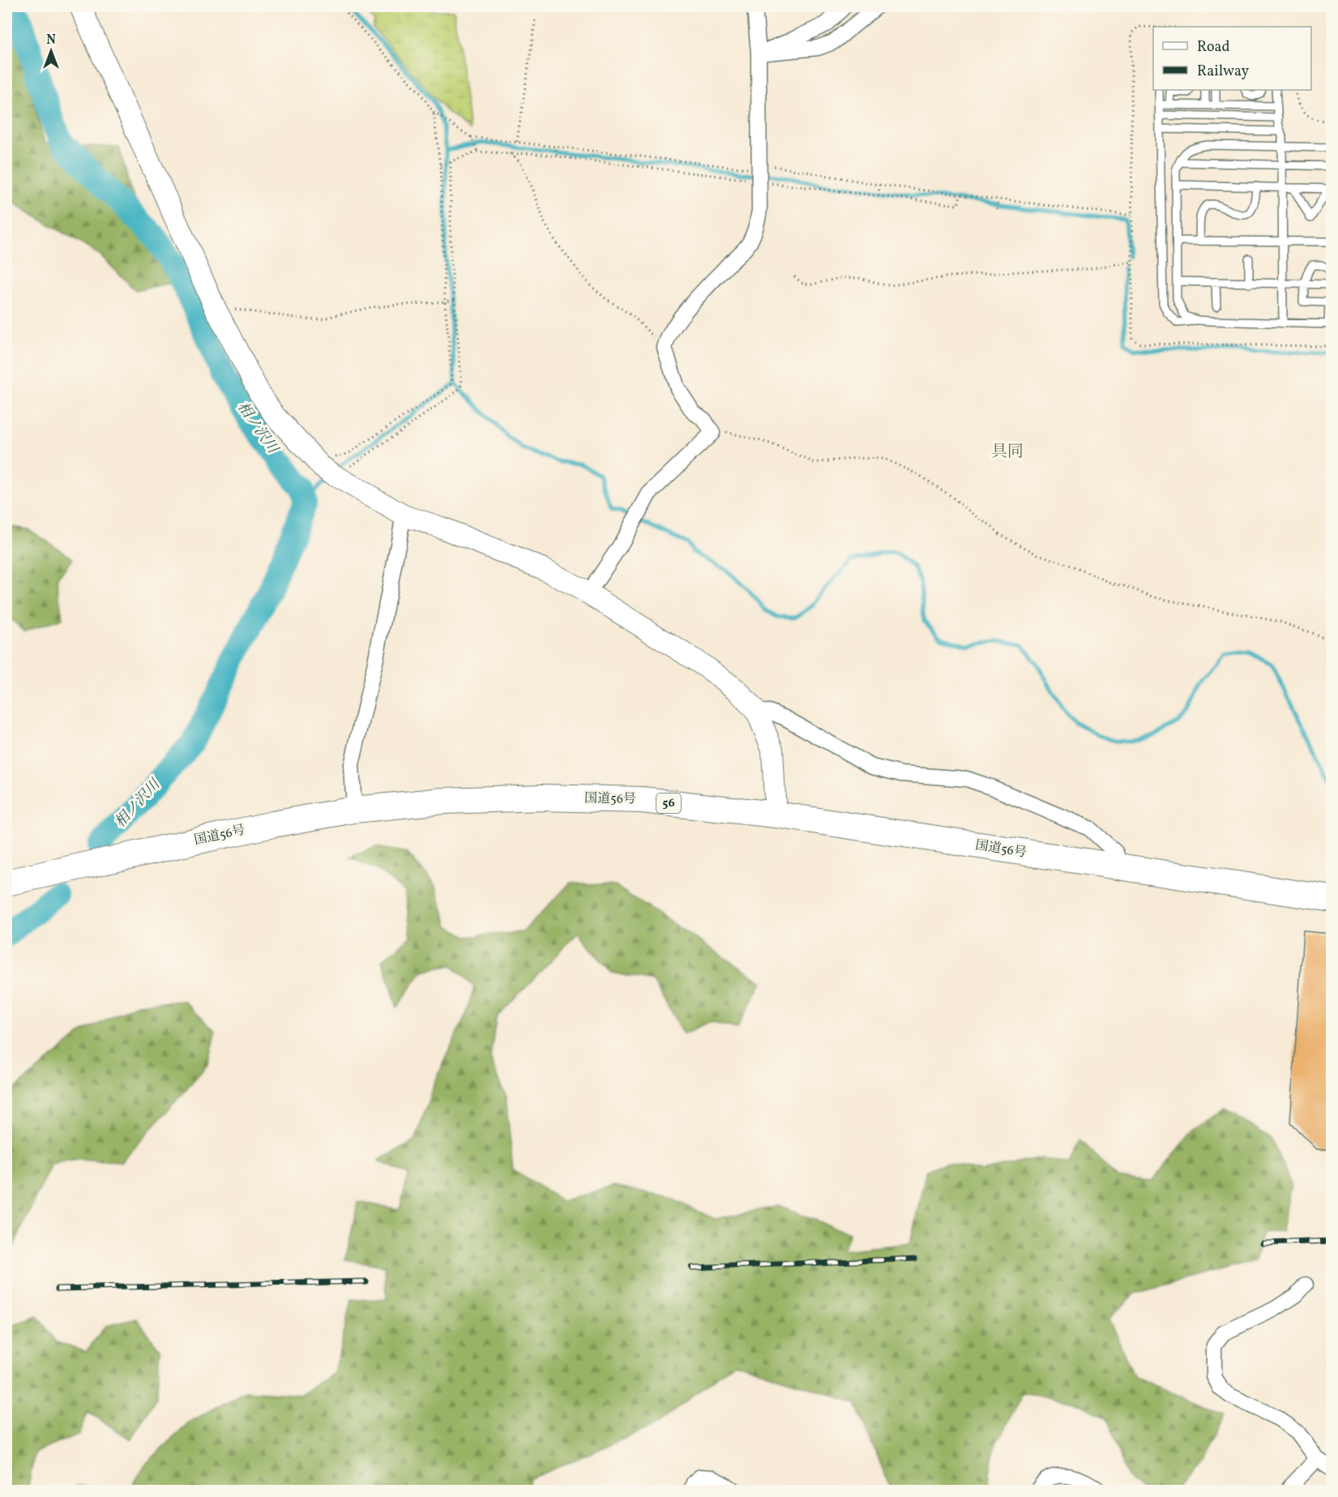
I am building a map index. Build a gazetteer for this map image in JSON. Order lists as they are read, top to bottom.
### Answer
{
  "streets": {
    "highway": ["国道56号", "56"]
  },
  "districts": ["具同"],
  "water": ["相ノ沢川"],
  "legend": ["Road", "Railway"],
  "north": "top"
}
